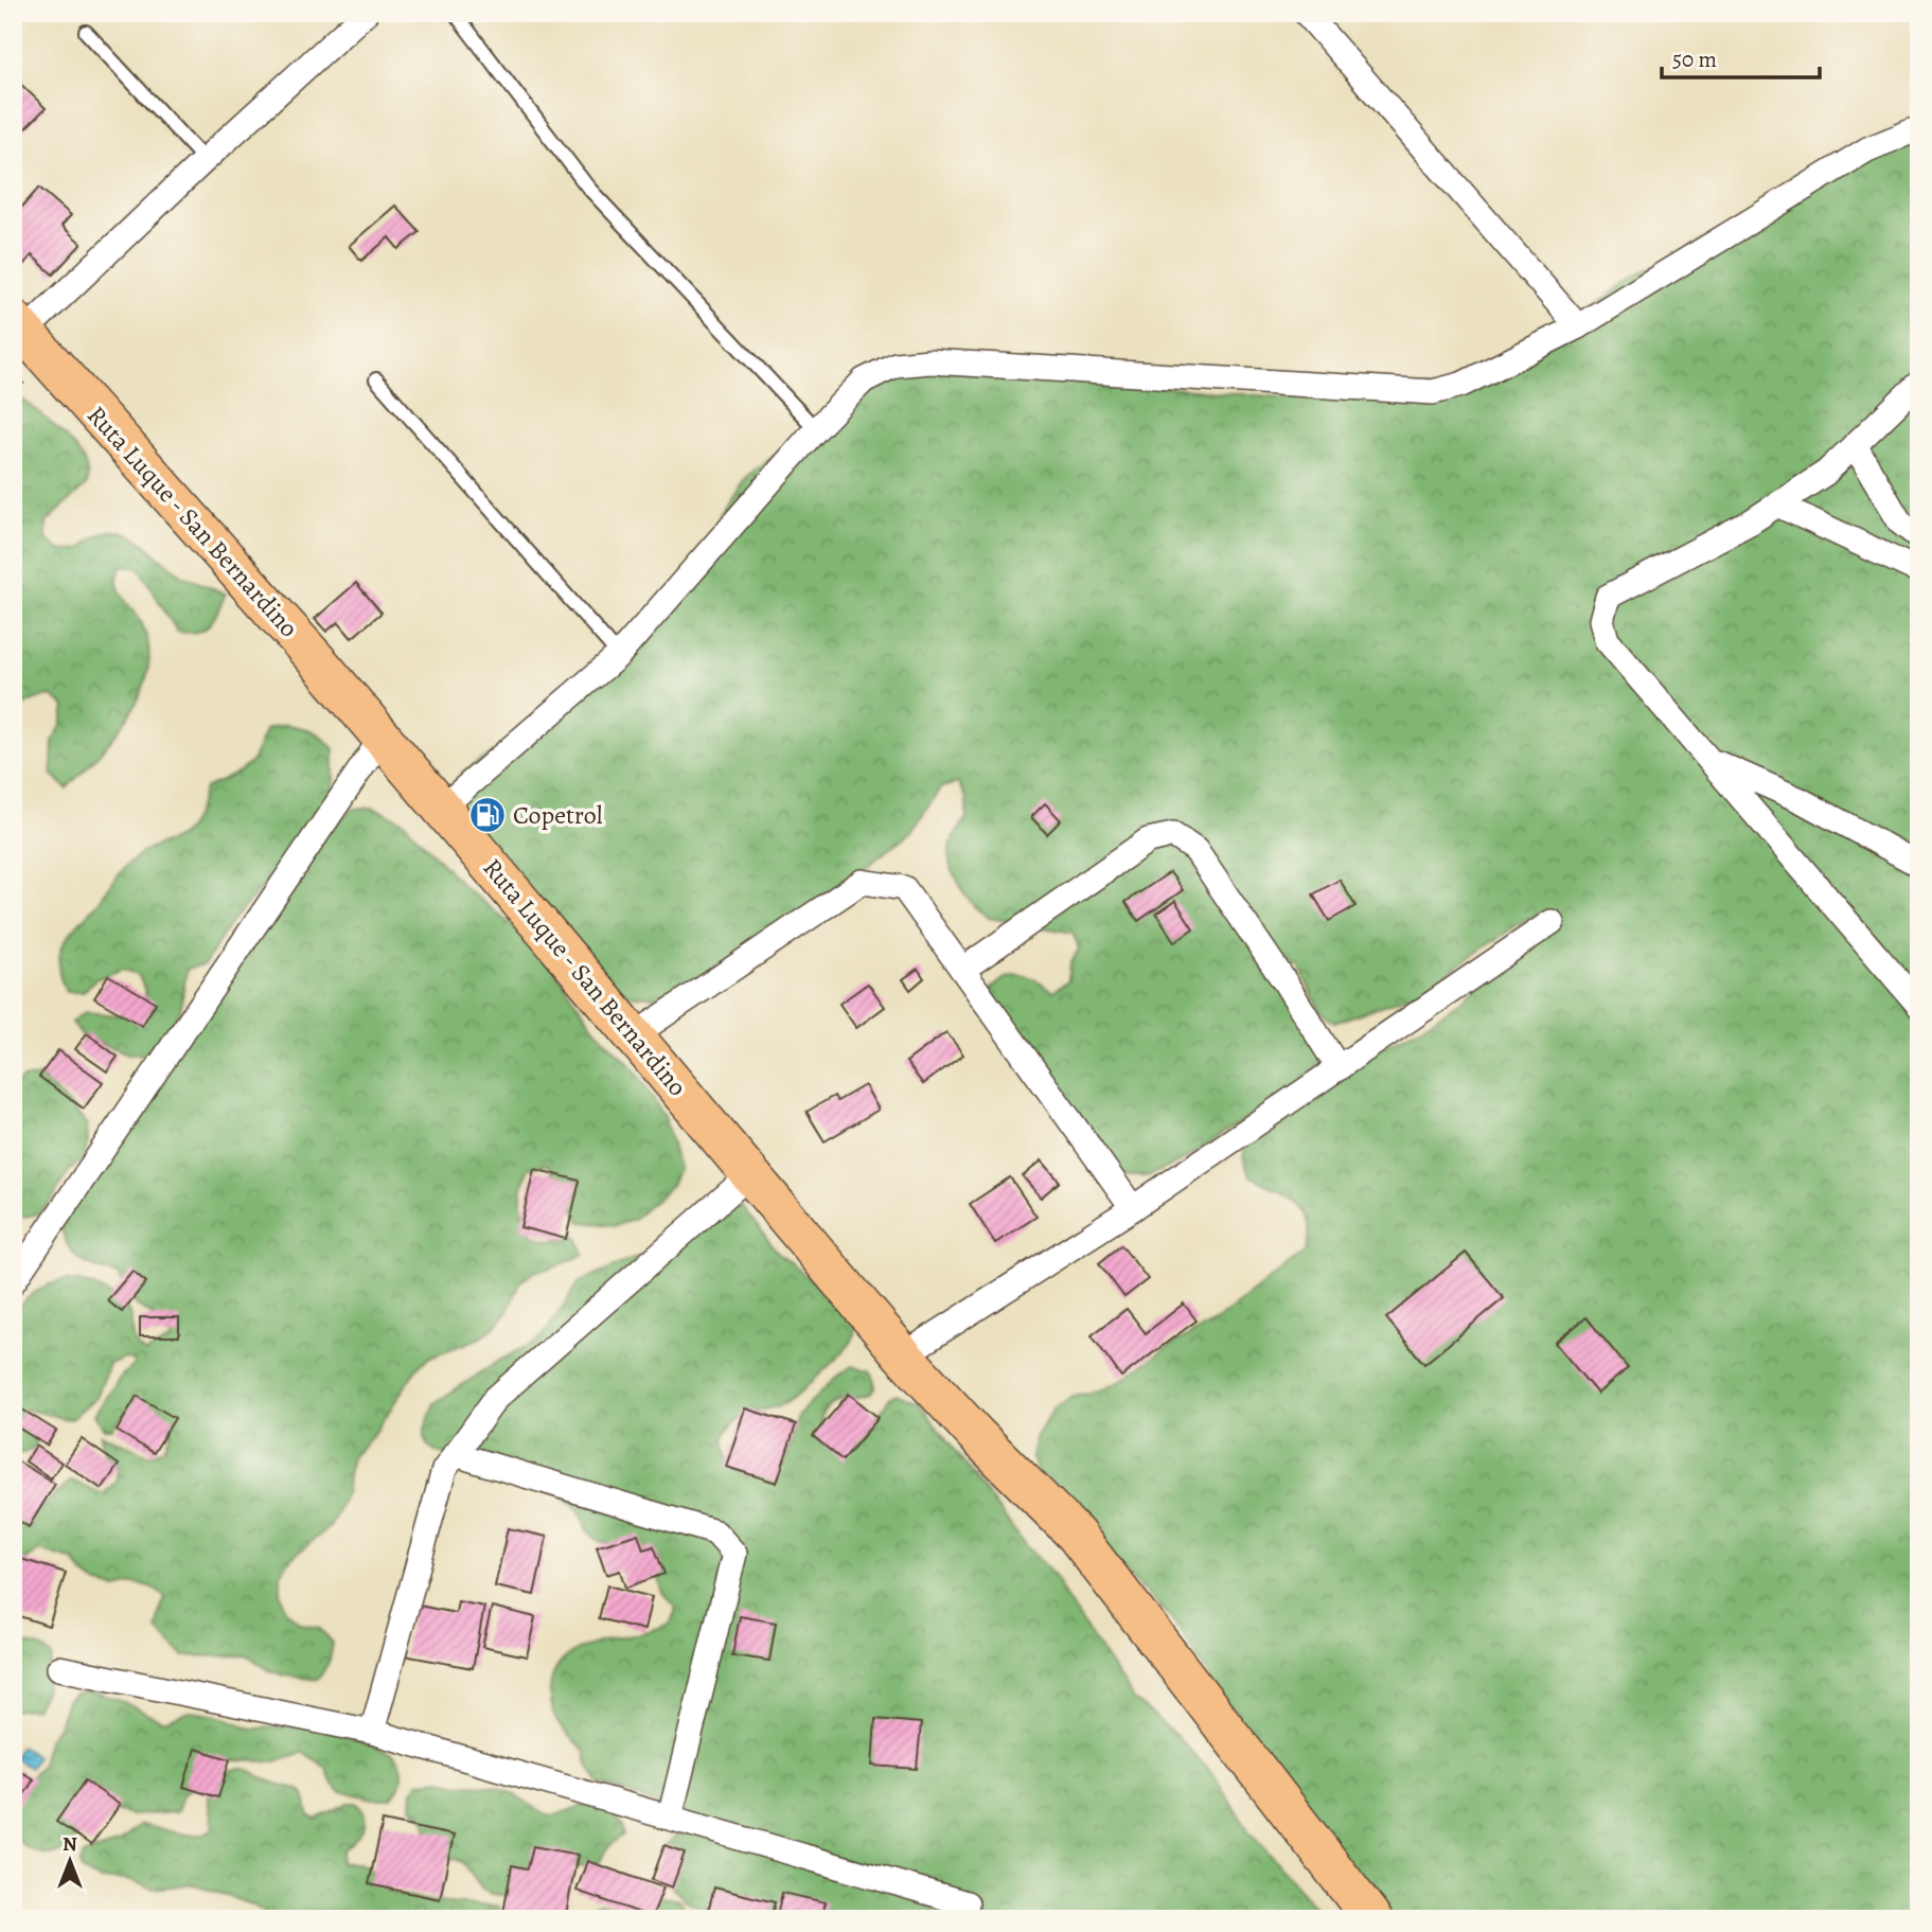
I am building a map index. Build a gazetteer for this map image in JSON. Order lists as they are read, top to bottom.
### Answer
{
  "streets": {
    "main road": ["Ruta Luque - San Bernardino"]
  },
  "places": {
    "fuel station": ["Copetrol"]
  },
  "scale_bar": "50 m",
  "north": "top"
}
